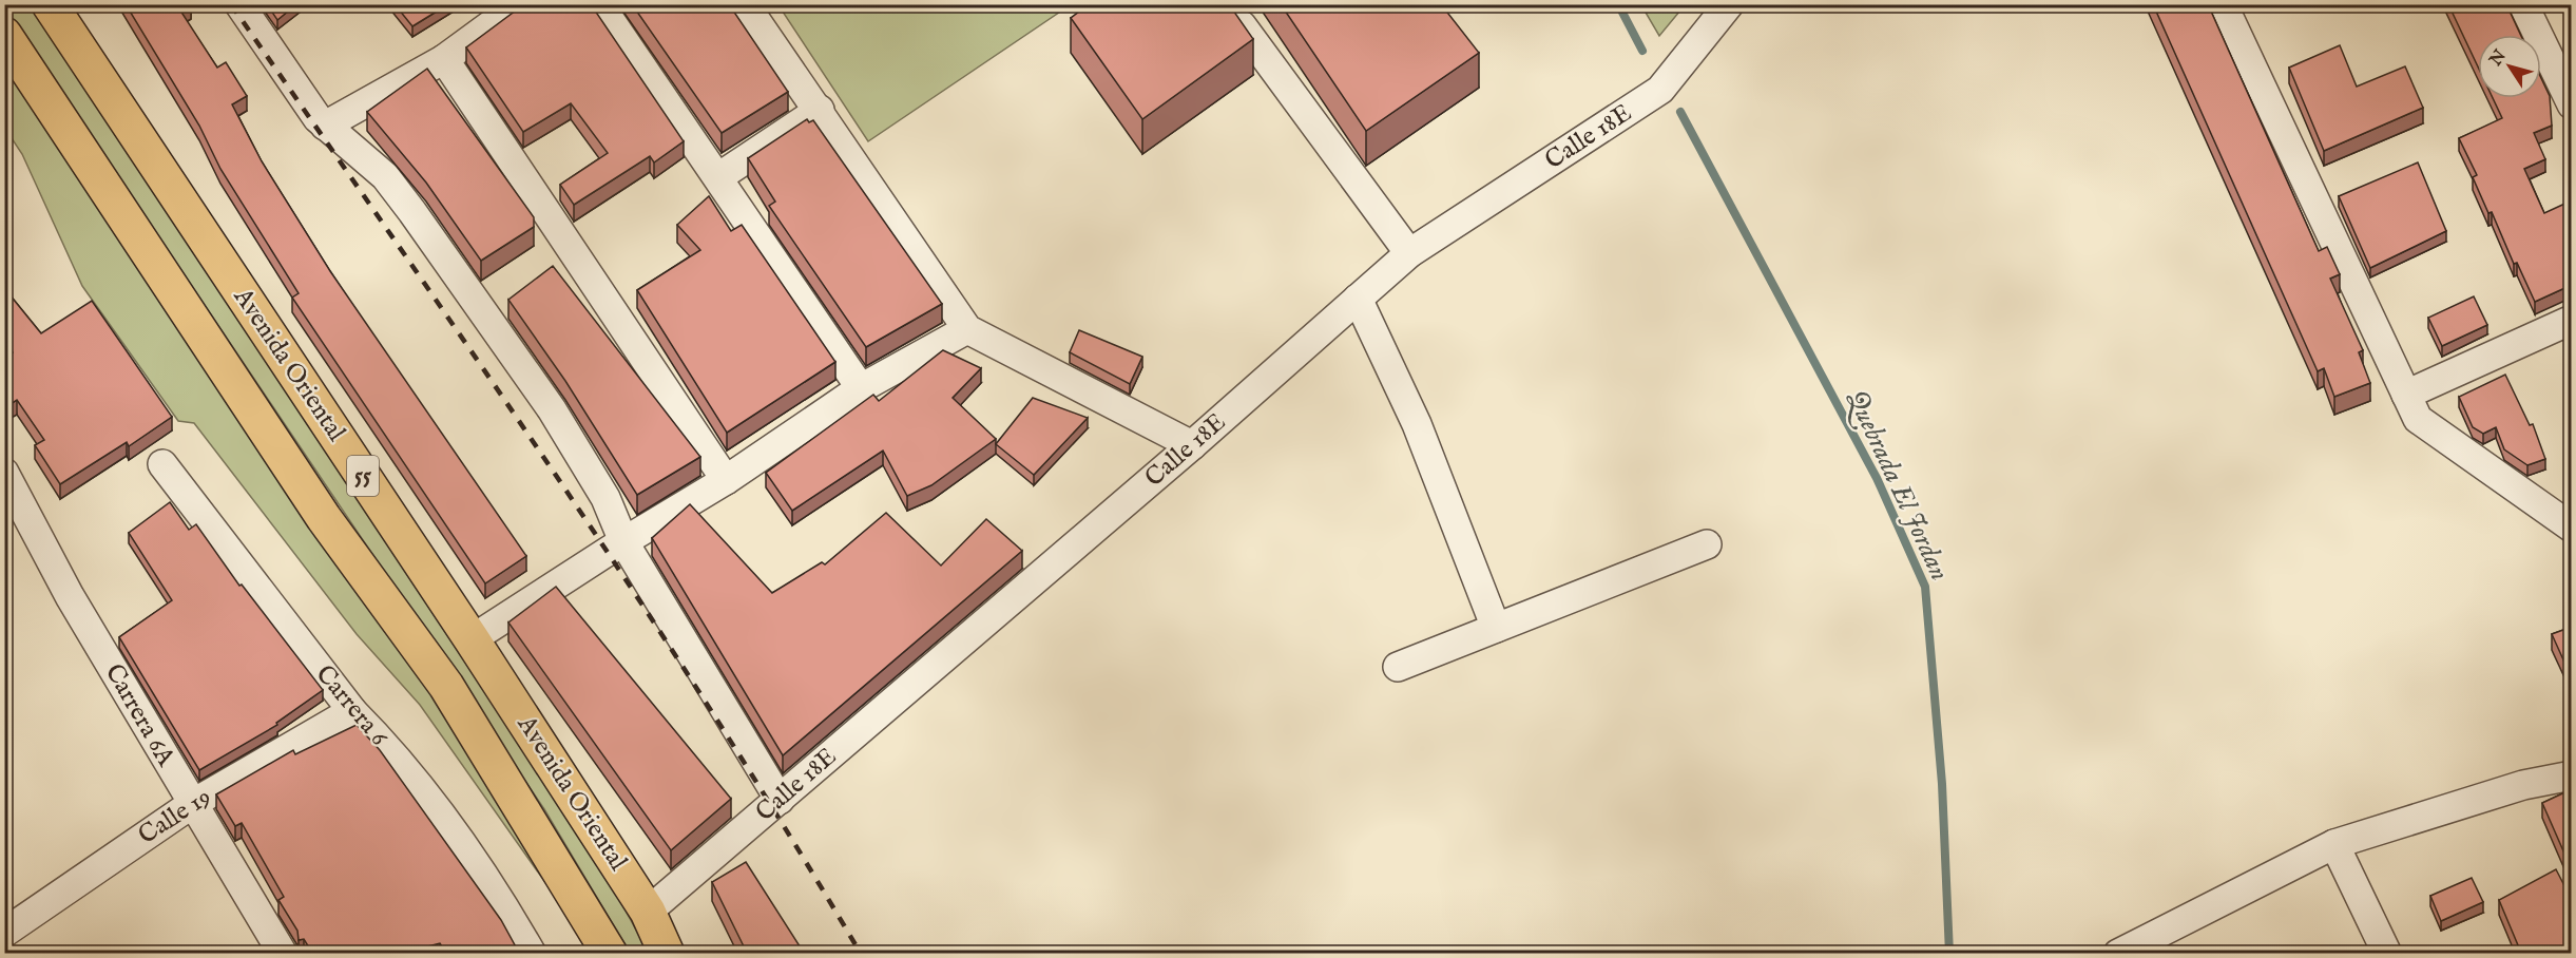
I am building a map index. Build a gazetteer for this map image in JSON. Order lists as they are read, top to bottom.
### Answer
{
  "streets": {
    "main road": ["Avenida Oriental", "55"],
    "street": [
      "Calle 18E",
      "Carrera 6",
      "Carrera 6A",
      "Calle 19"
    ]
  },
  "crossings": [
    ["Calle 18E", "Avenida Oriental"],
    ["Carrera 6", "Calle 19"],
    ["Carrera 6A", "Calle 19"]
  ],
  "water": ["Quebrada El Jordan"],
  "north": "top left"
}
